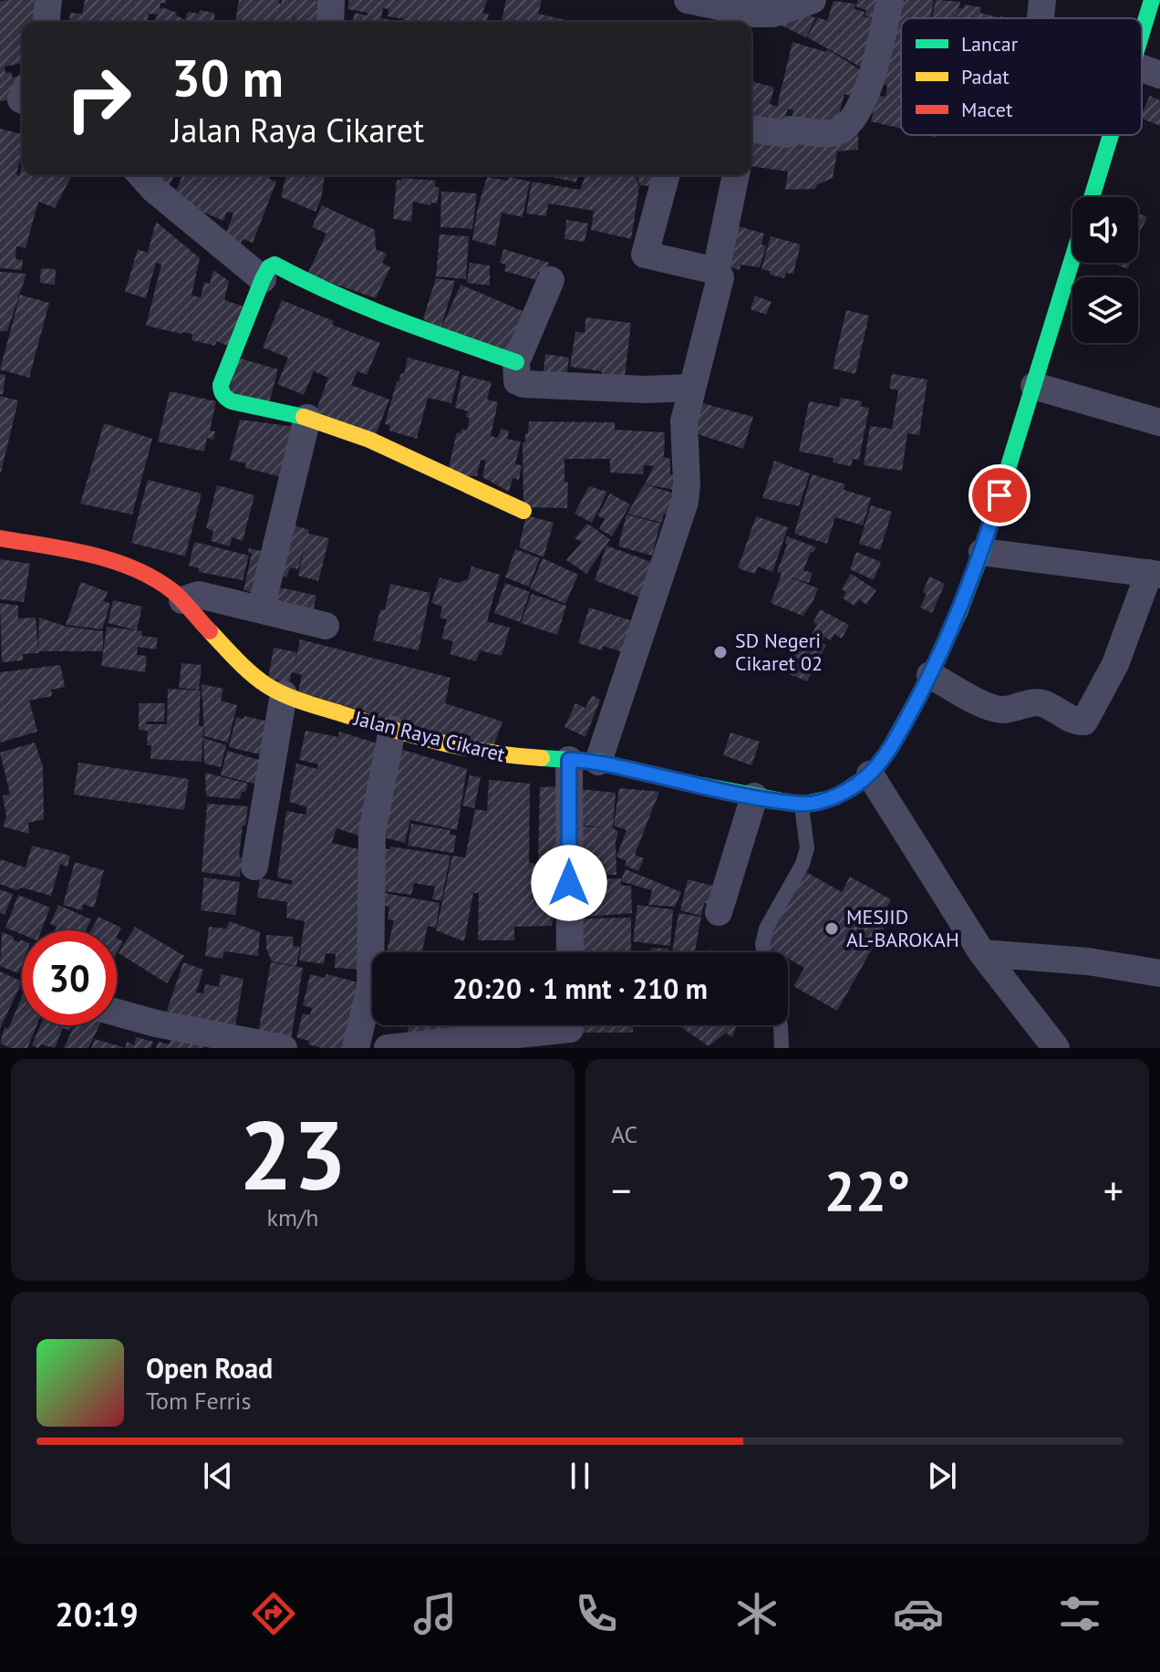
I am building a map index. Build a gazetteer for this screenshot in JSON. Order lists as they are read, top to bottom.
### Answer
{
  "streets": {
    "main road": ["Jalan Raya Cikaret"]
  },
  "places": ["SD Negeri Cikaret 02", "MESJID AL-BAROKAH"],
  "legend": ["Lancar", "Padat", "Macet"],
  "page": {
    "turn": ["30 m", "Jalan Raya Cikaret"],
    "limit": "30",
    "trip": "20:20 · 1 mnt · 210 m",
    "tile": [
      ["23", "km/h"],
      "AC"
    ],
    "heat": ["−", "22°", "+"],
    "song": ["Open Road", "Tom Ferris"],
    "tabs": "20:19"
  }
}
